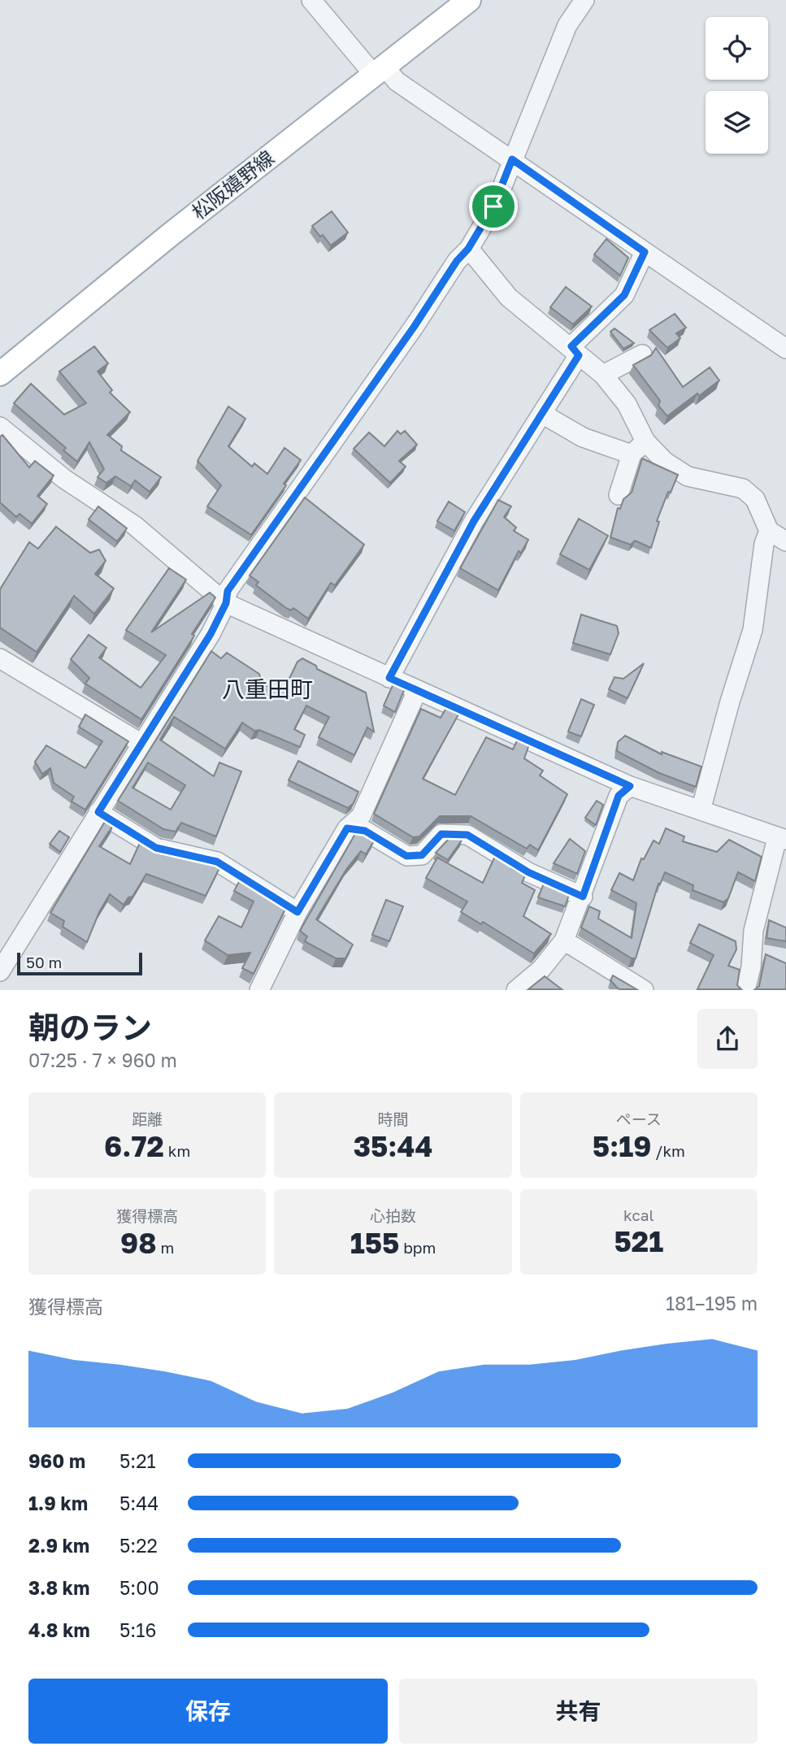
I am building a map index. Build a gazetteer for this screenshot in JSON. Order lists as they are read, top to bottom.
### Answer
{
  "streets": {
    "main road": ["松阪嬉野線"]
  },
  "districts": ["八重田町"],
  "scale_bar": "50 m",
  "page": {
    "scale": "50 m",
    "heading": ["朝のラン", "07:25 · 7 × 960 m"],
    "stats": [
      ["距離", "6.72 km"],
      ["時間", "35:44"],
      ["ペース", "5:19 /km"],
      ["獲得標高", "98 m"],
      ["心拍数", "155 bpm"],
      ["kcal", "521"]
    ],
    "chart": ["獲得標高", "181–195 m"],
    "list": [
      {
        "name": "960 m",
        "note": "5:21"
      },
      {
        "name": "1.9 km",
        "note": "5:44"
      },
      {
        "name": "2.9 km",
        "note": "5:22"
      },
      {
        "name": "3.8 km",
        "note": "5:00"
      },
      {
        "name": "4.8 km",
        "note": "5:16"
      }
    ],
    "buttons": ["保存", "共有"]
  }
}
